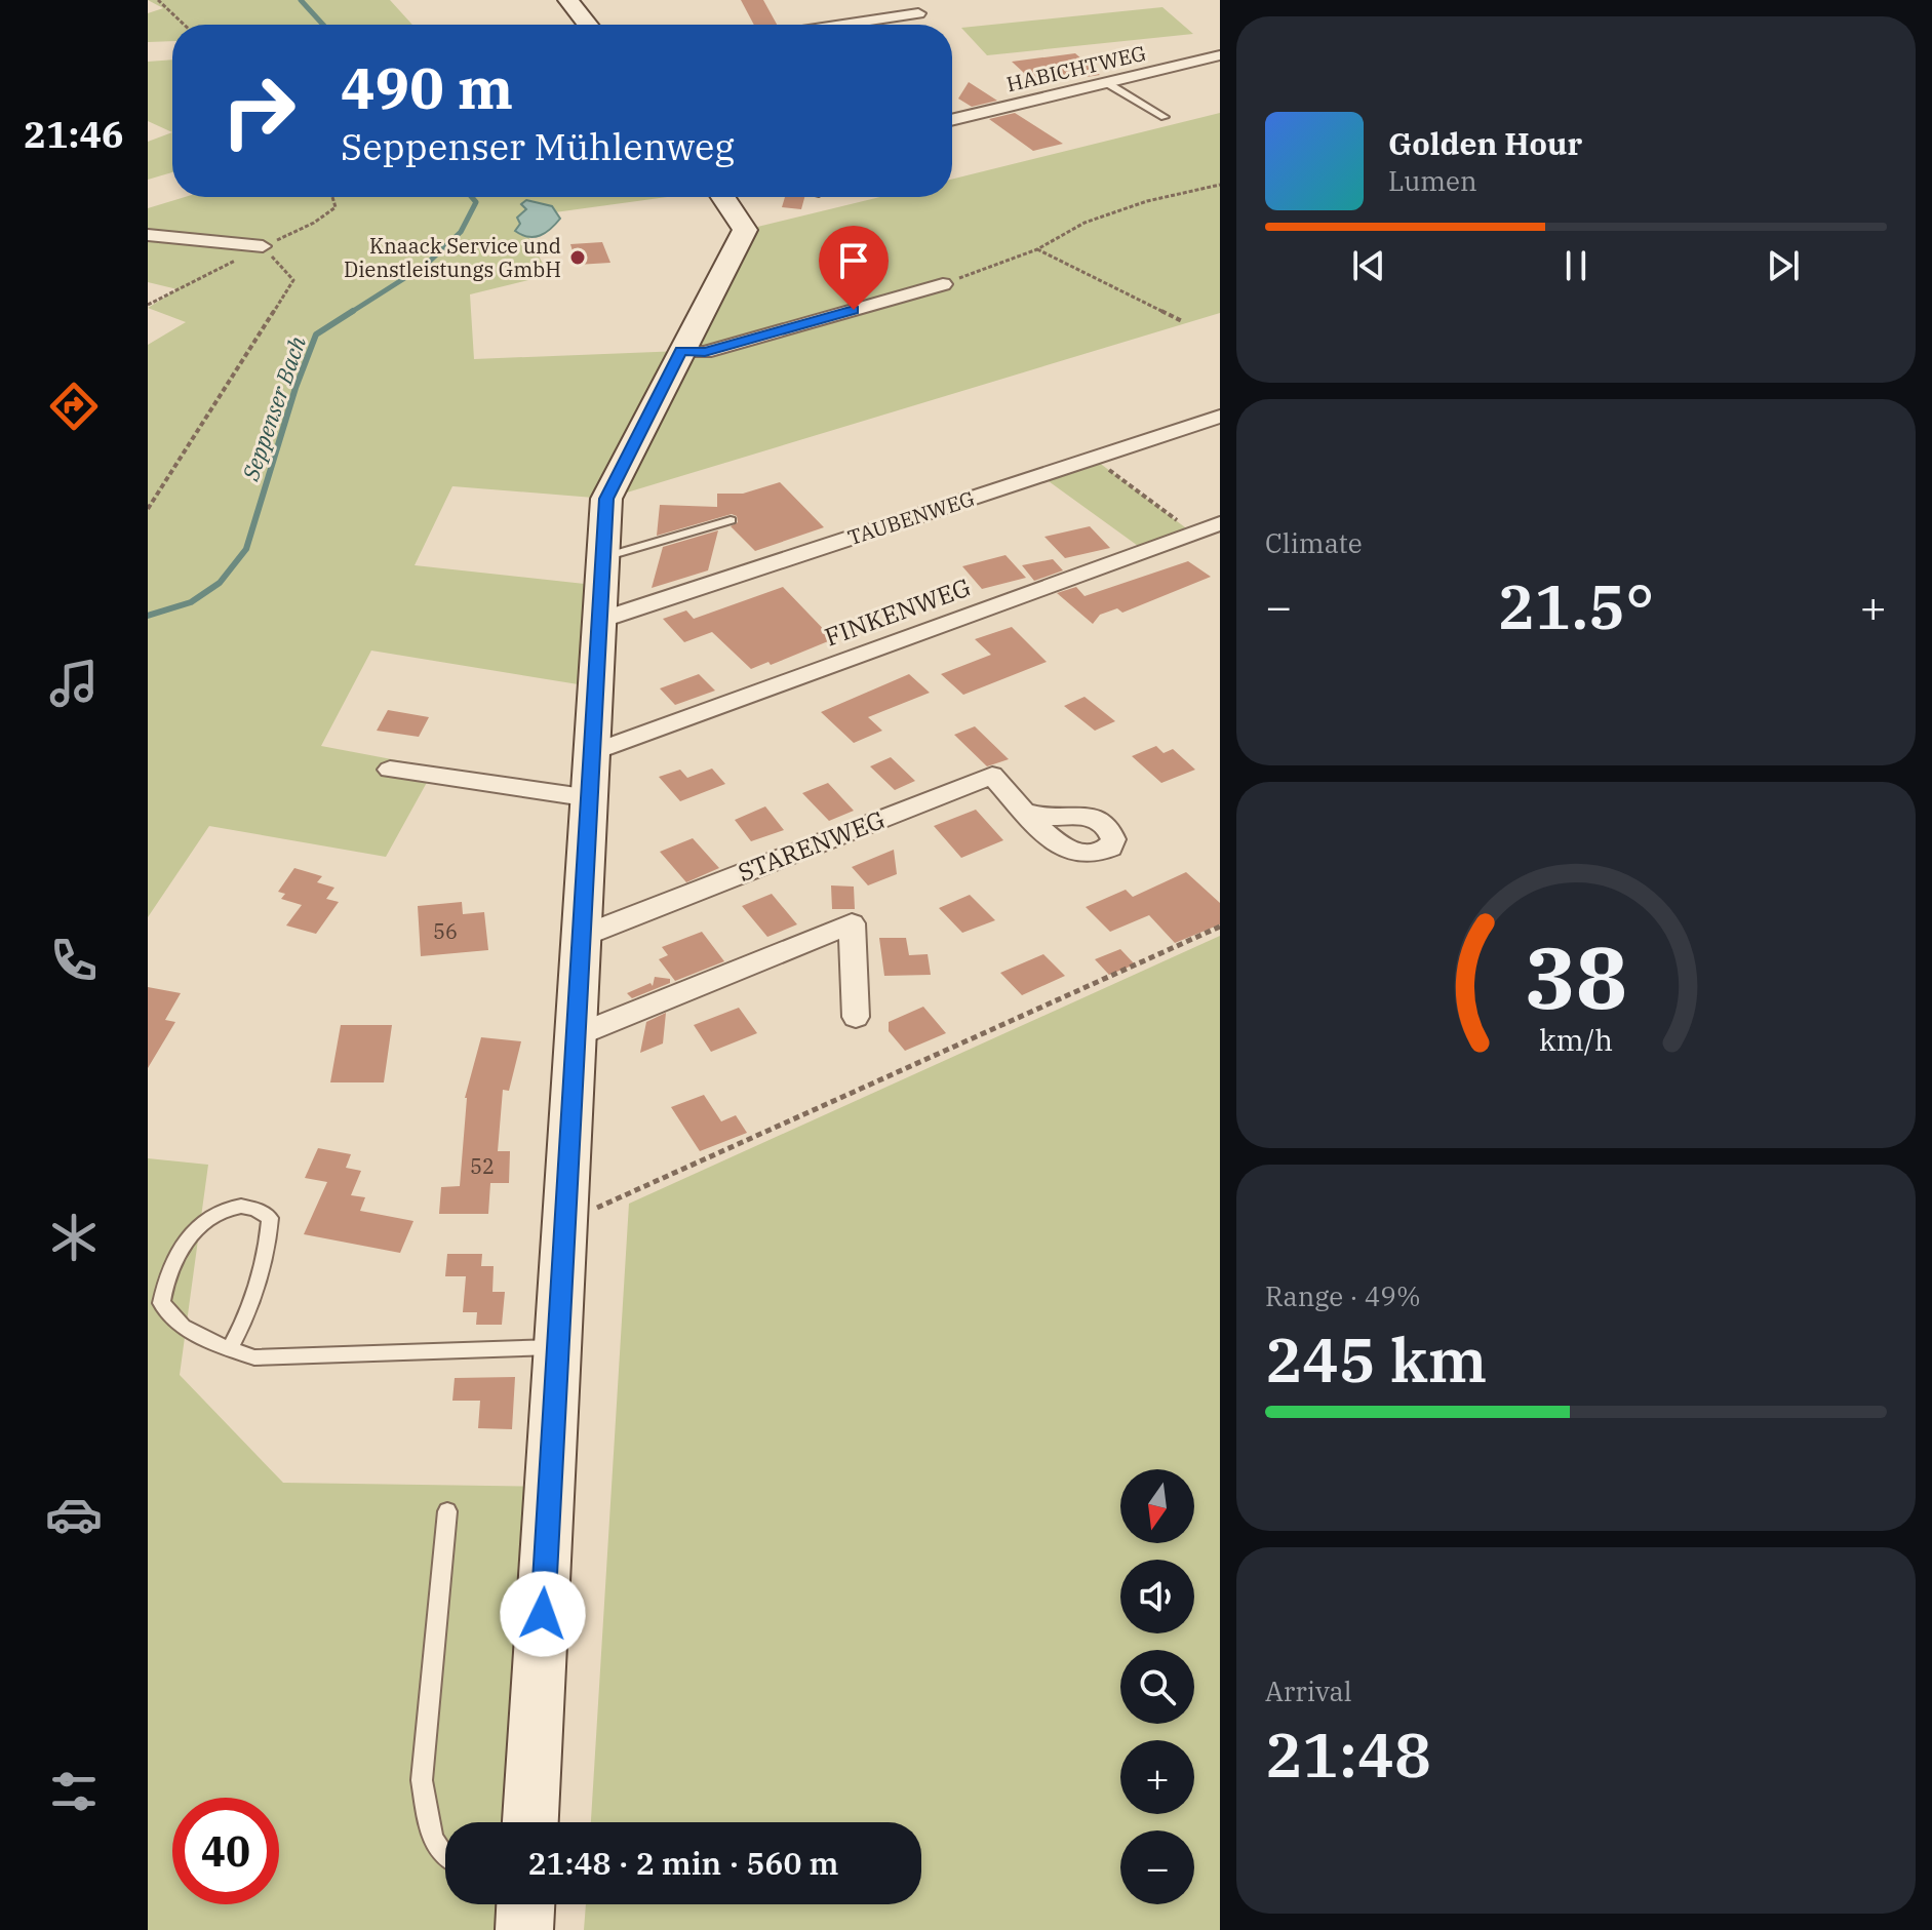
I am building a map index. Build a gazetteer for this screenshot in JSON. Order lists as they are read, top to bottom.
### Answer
{
  "streets": {
    "street": [
      "HABICHTWEG",
      "TAUBENWEG",
      "FINKENWEG",
      "STARENWEG"
    ]
  },
  "water": ["Seppenser Bach"],
  "places": ["Knaack Service und Dienstleistungs GmbH"],
  "house_numbers": ["56", "52"],
  "north": "bottom",
  "page": {
    "tabs": "21:46",
    "turn": ["490 m", "Seppenser Mühlenweg"],
    "song": ["Golden Hour", "Lumen"],
    "tile": [
      "Climate",
      ["Range · 49%", "245 km"],
      ["Arrival", "21:48"]
    ],
    "heat": ["−", "21.5°", "+"],
    "map_buttons": ["+", "−"],
    "limit": "40",
    "trip": "21:48 · 2 min · 560 m",
    "gauge": ["38", "km/h"]
  }
}
